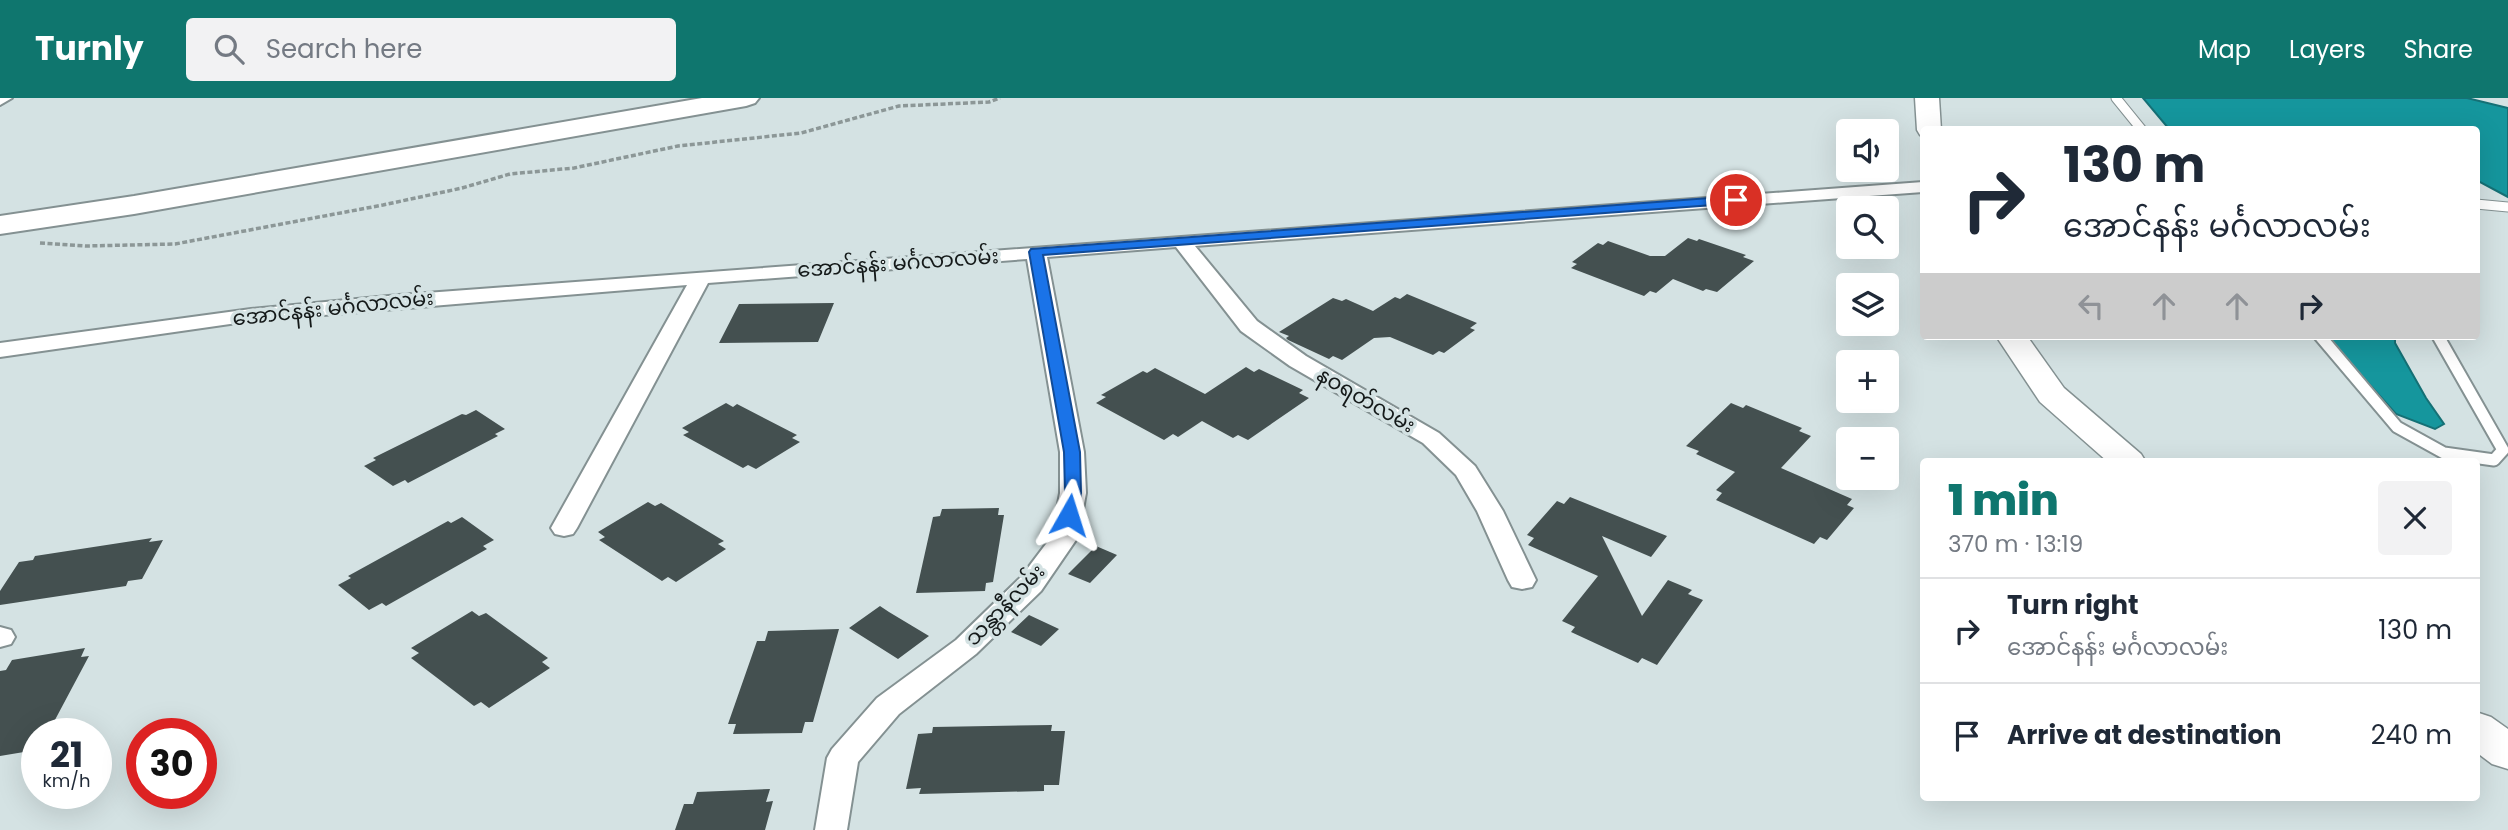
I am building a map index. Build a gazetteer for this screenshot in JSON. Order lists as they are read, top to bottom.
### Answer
{
  "streets": {
    "street": ["အောင်နန်း မင်္ဂလာလမ်း", "နဝရတ်လမ်း", "သန္တာနီလမ်း"]
  },
  "crossings": [
    ["အောင်နန်း မင်္ဂလာလမ်း", "နဝရတ်လမ်း"],
    ["အောင်နန်း မင်္ဂလာလမ်း", "သန္တာနီလမ်း"]
  ],
  "page": {
    "header": "Turnly",
    "search": "Search here",
    "nav": ["Map", "Layers", "Share"],
    "map_buttons": ["+", "−"],
    "turn": ["130 m", "အောင်နန်း မင်္ဂလာလမ်း"],
    "heading": ["1 min", "370 m · 13:19"],
    "list": [
      {
        "name": "Turn right",
        "note": "အောင်နန်း မင်္ဂလာလမ်း",
        "value": "130 m"
      },
      {
        "name": "Arrive at destination",
        "value": "240 m"
      }
    ],
    "speed": "21 km/h",
    "limit": "30"
  }
}
